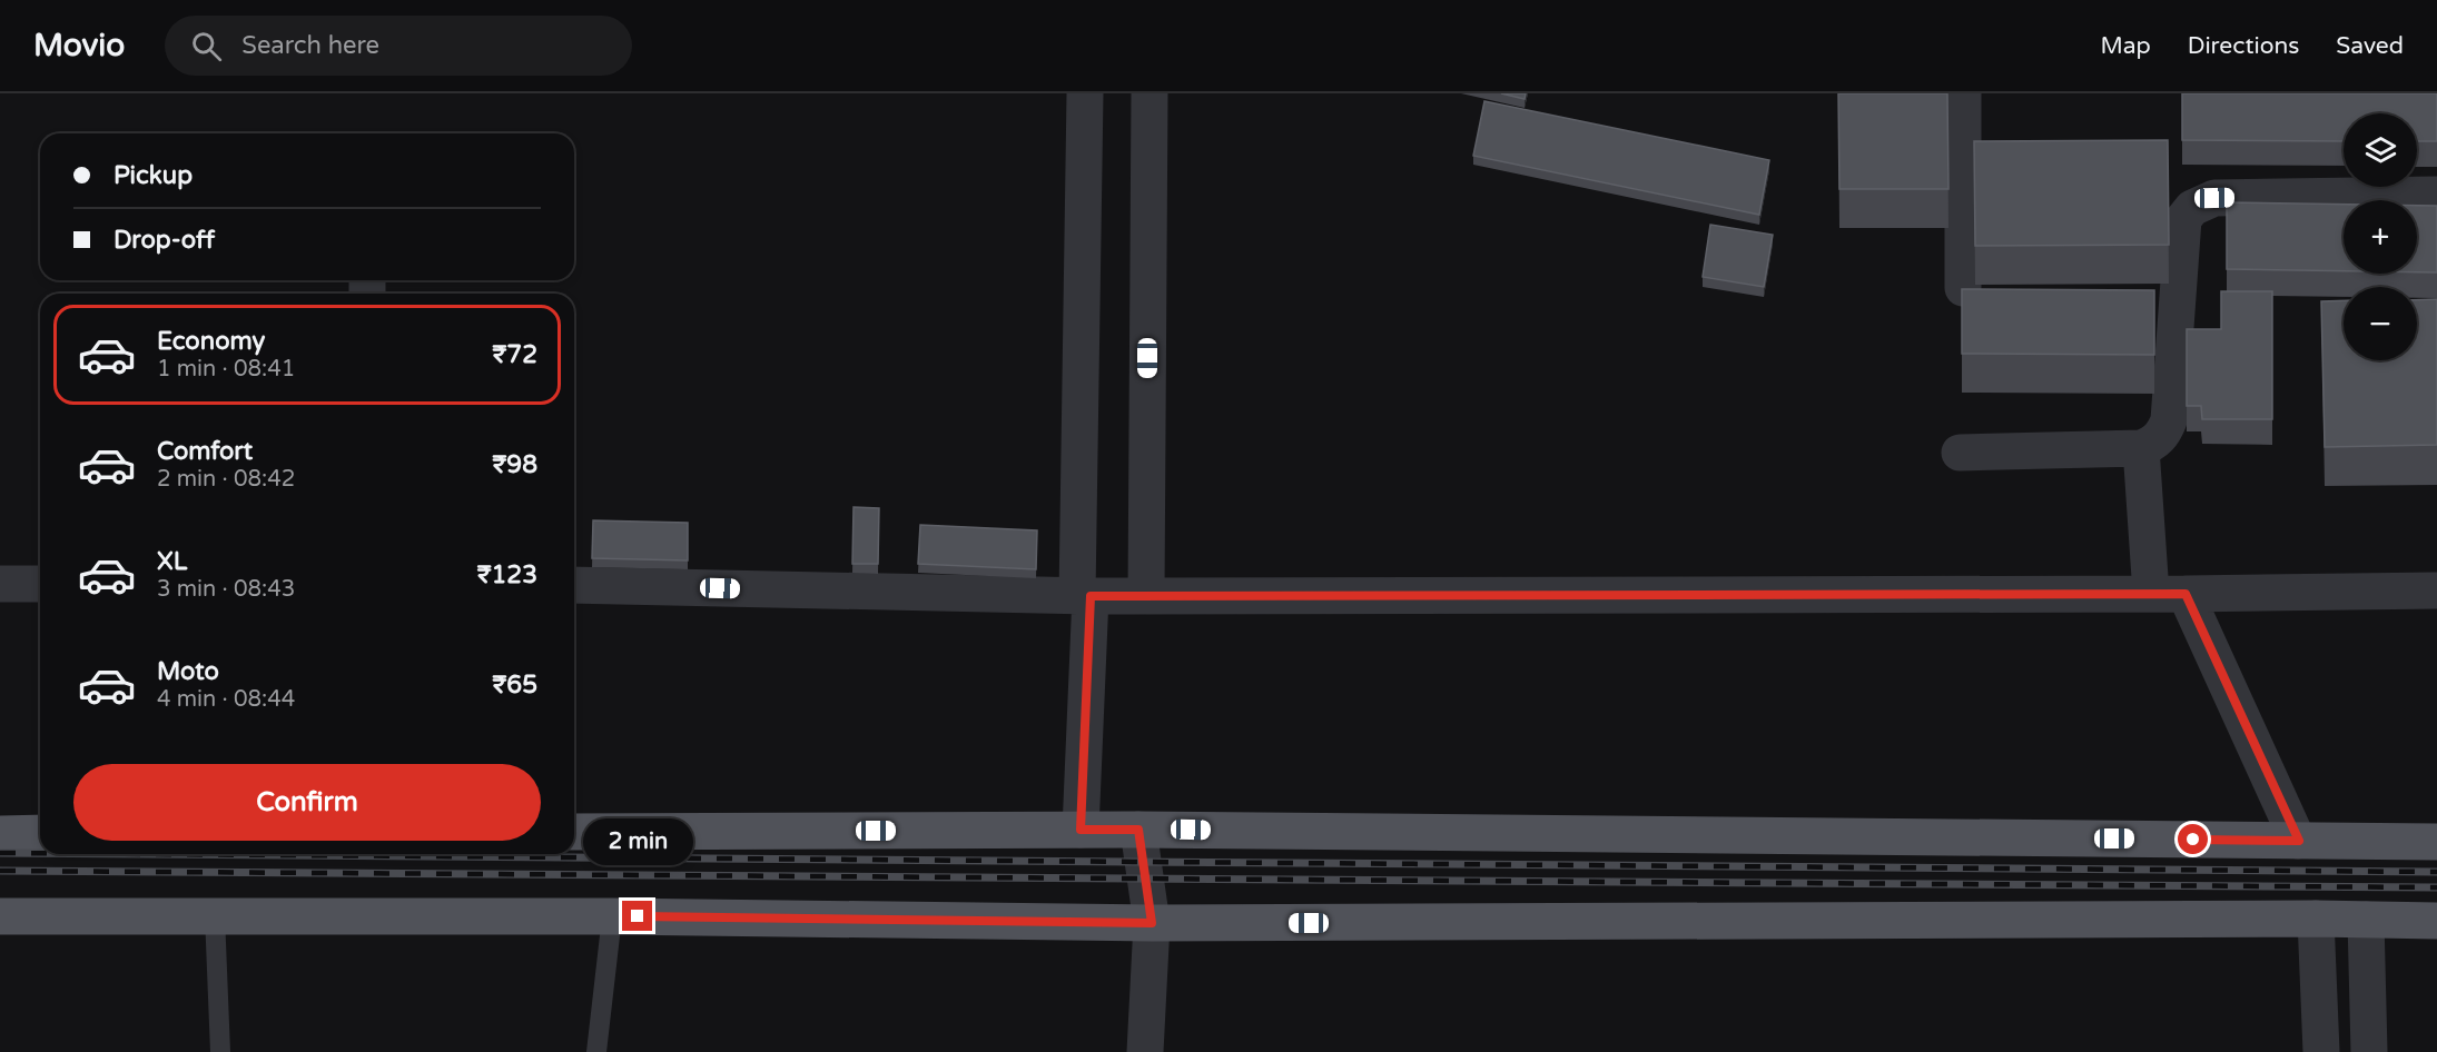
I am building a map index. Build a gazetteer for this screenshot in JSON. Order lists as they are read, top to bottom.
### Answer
{
  "page": {
    "header": "Movio",
    "search": "Search here",
    "nav": ["Map", "Directions", "Saved"],
    "map_buttons": ["+", "−"],
    "banner": ["Pickup", "Drop-off"],
    "list": [
      {
        "name": "Economy",
        "note": "1 min · 08:41",
        "value": "₹72"
      },
      {
        "name": "Comfort",
        "note": "2 min · 08:42",
        "value": "₹98"
      },
      {
        "name": "XL",
        "note": "3 min · 08:43",
        "value": "₹123"
      },
      {
        "name": "Moto",
        "note": "4 min · 08:44",
        "value": "₹65"
      }
    ],
    "buttons": "Confirm",
    "bubble": "2 min"
  }
}
